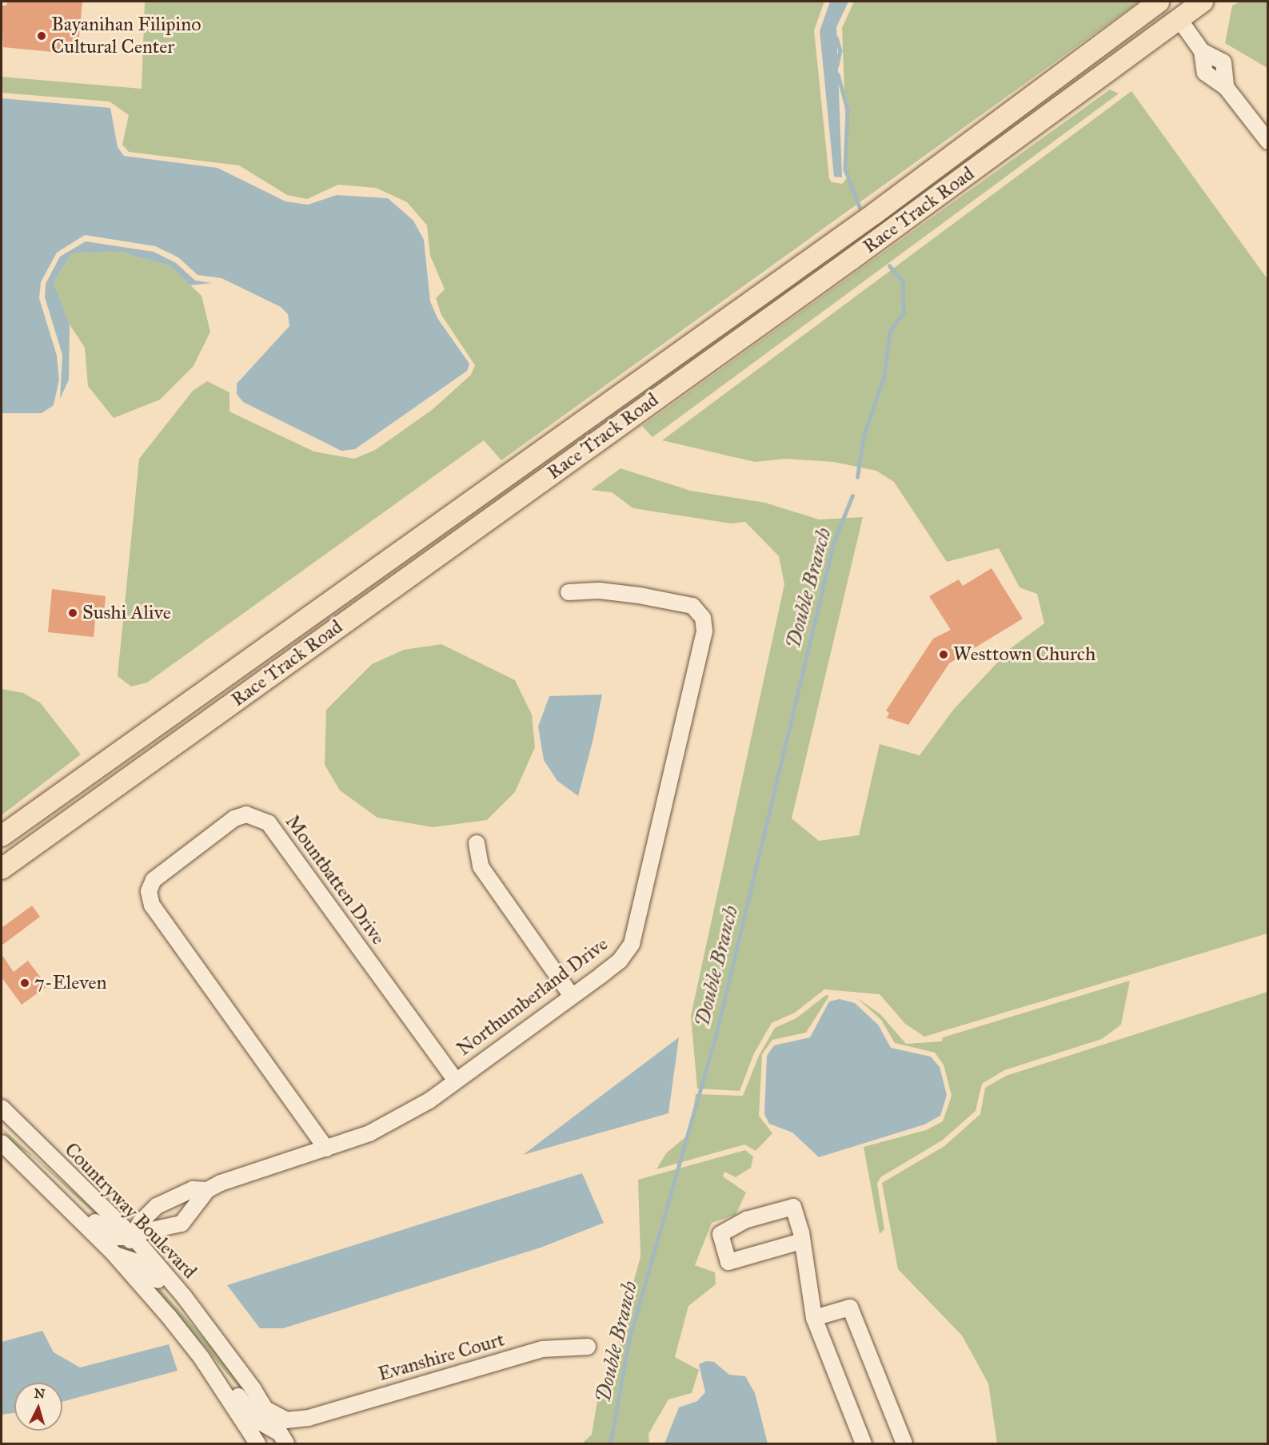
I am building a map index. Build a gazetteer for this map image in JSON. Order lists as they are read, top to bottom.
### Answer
{
  "streets": {
    "main road": ["Race Track Road"],
    "street": [
      "Mountbatten Drive",
      "Northumberland Drive",
      "Countryway Boulevard",
      "Evanshire Court"
    ]
  },
  "crossings": [
    ["Mountbatten Drive", "Northumberland Drive"],
    ["Northumberland Drive", "Countryway Boulevard"],
    ["Countryway Boulevard", "Evanshire Court"]
  ],
  "water": ["Double Branch"],
  "places": [
    "Bayanihan Filipino Cultural Center",
    "Sushi Alive",
    "Westtown Church",
    "7-Eleven"
  ],
  "north": "top"
}
